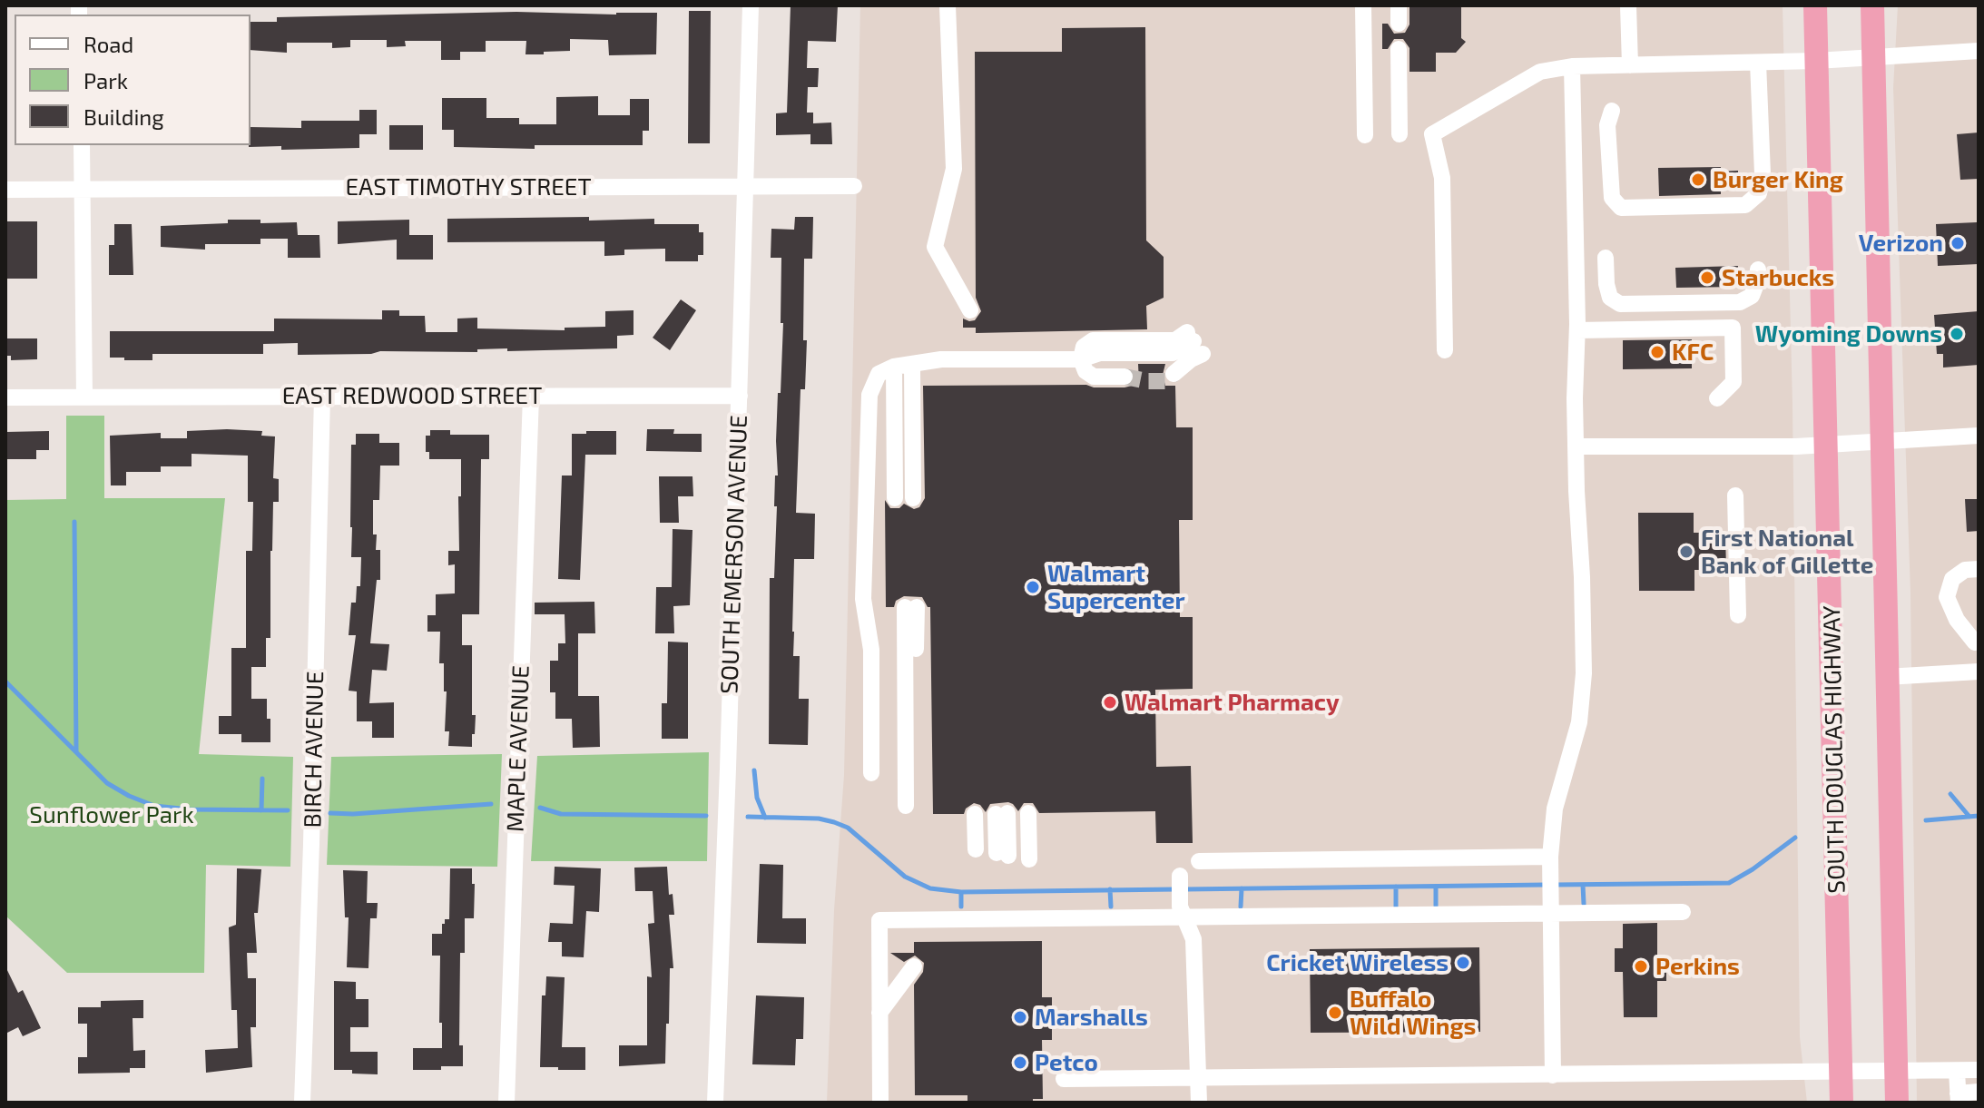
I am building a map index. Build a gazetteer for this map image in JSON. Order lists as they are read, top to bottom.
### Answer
{
  "streets": {
    "highway": ["SOUTH DOUGLAS HIGHWAY"],
    "street": [
      "EAST TIMOTHY STREET",
      "EAST REDWOOD STREET",
      "SOUTH EMERSON AVENUE",
      "MAPLE AVENUE",
      "BIRCH AVENUE"
    ]
  },
  "crossings": [
    ["EAST TIMOTHY STREET", "SOUTH EMERSON AVENUE"],
    ["EAST REDWOOD STREET", "SOUTH EMERSON AVENUE"],
    ["EAST REDWOOD STREET", "MAPLE AVENUE"],
    ["EAST REDWOOD STREET", "BIRCH AVENUE"]
  ],
  "parks": ["Sunflower Park"],
  "places": [
    "Burger King",
    "Verizon",
    "Starbucks",
    "Wyoming Downs",
    "KFC",
    "First National Bank of Gillette",
    "Walmart Supercenter",
    "Walmart Pharmacy",
    "Cricket Wireless",
    "Perkins",
    "Buffalo Wild Wings",
    "Marshalls",
    "Petco"
  ],
  "legend": ["Road", "Park", "Building"]
}
